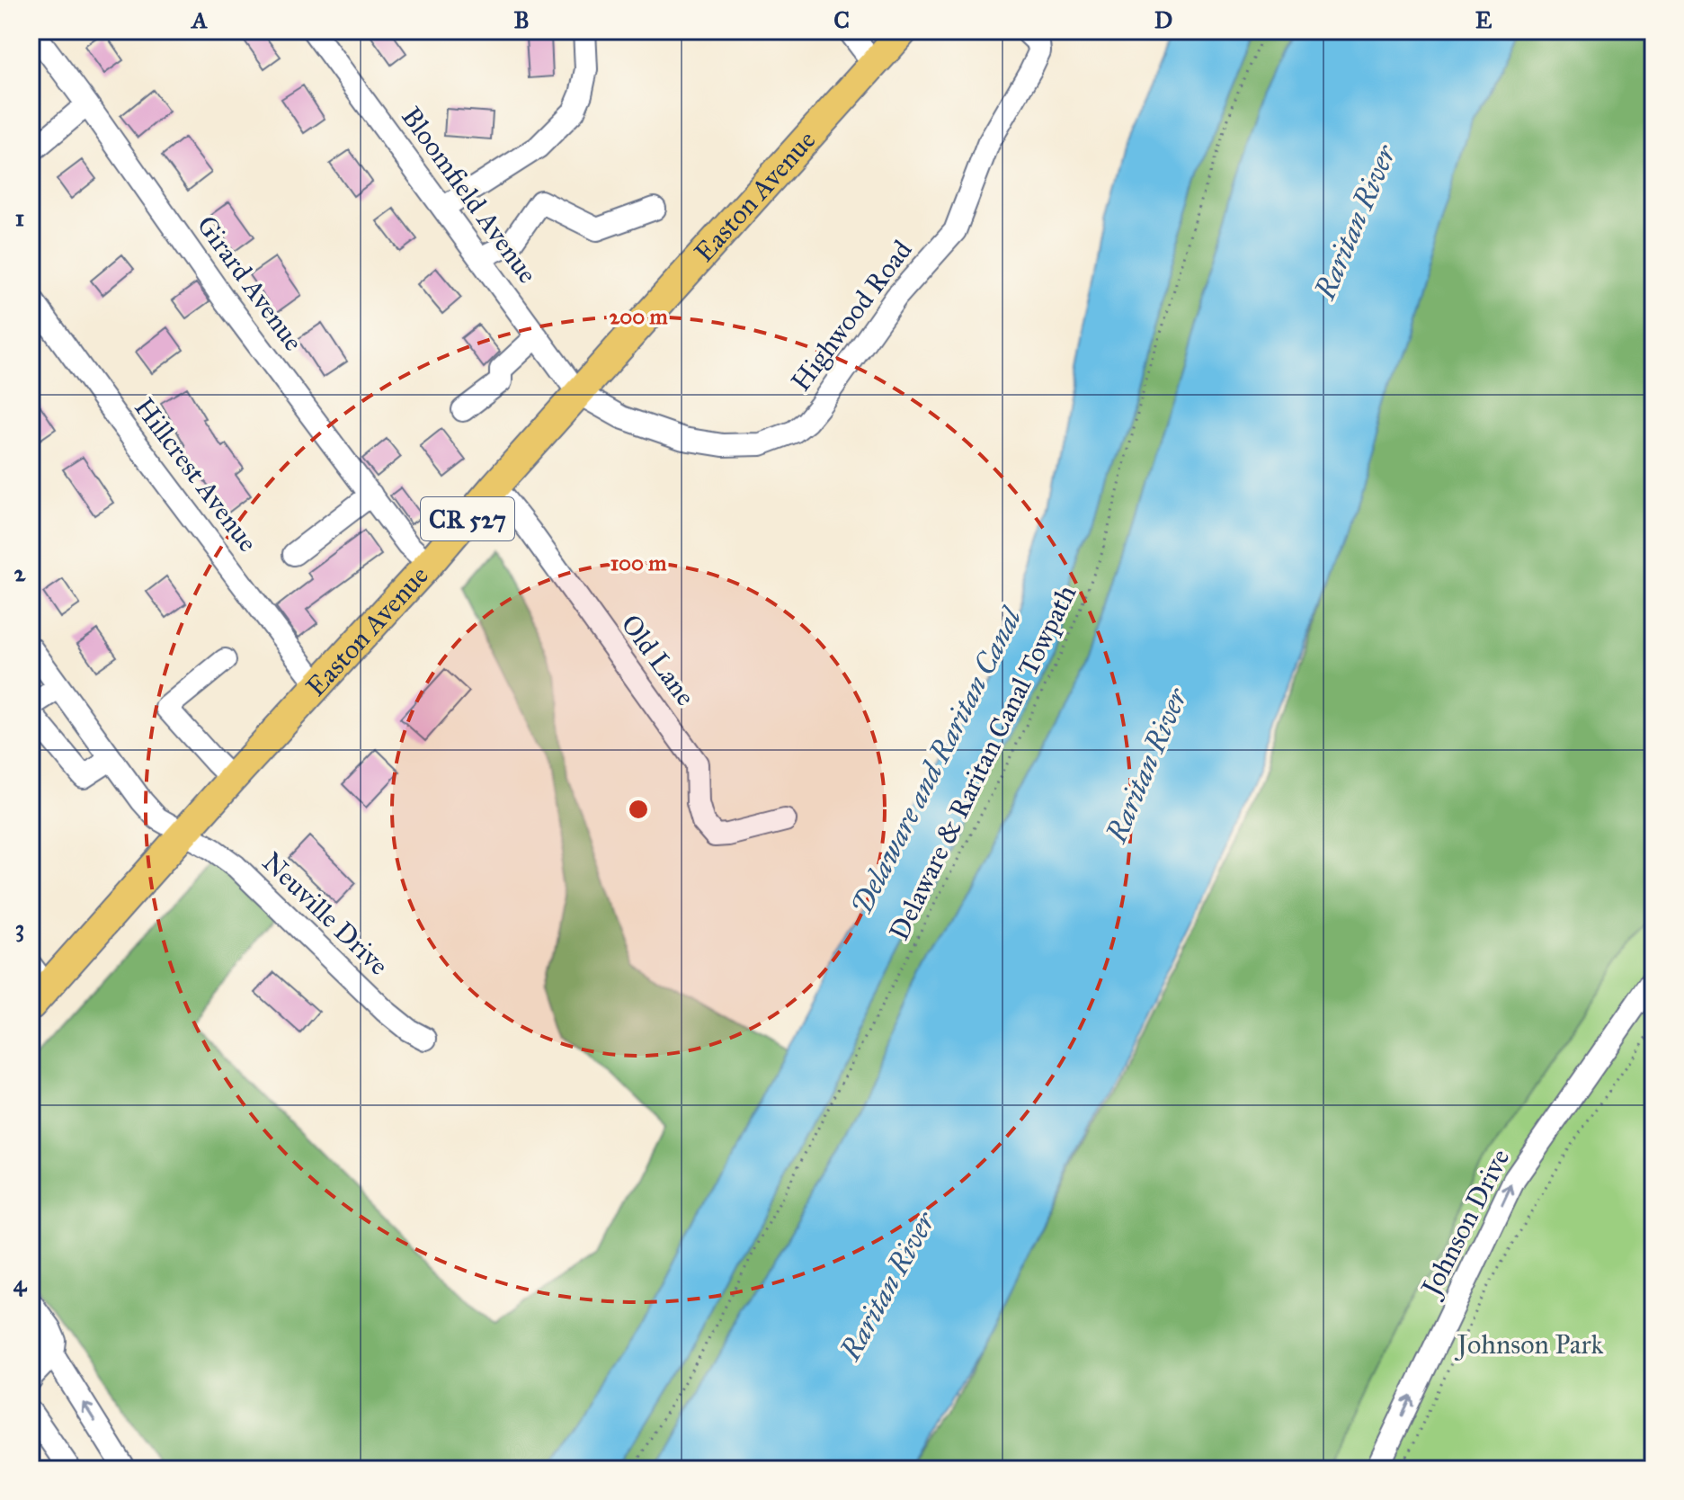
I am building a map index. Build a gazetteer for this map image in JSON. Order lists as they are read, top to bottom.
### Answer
{
  "streets": {
    "main road": ["Easton Avenue", "CR 527"],
    "street": [
      "Bloomfield Avenue",
      "Girard Avenue",
      "Highwood Road",
      "Hillcrest Avenue",
      "Old Lane",
      "Neuville Drive",
      "Johnson Drive"
    ],
    "path": ["Delaware & Raritan Canal Towpath"]
  },
  "crossings": [
    ["Bloomfield Avenue", "Easton Avenue"],
    ["Bloomfield Avenue", "Highwood Road"],
    ["Easton Avenue", "Girard Avenue"],
    ["Easton Avenue", "Highwood Road"],
    ["Easton Avenue", "Hillcrest Avenue"],
    ["Easton Avenue", "Old Lane"],
    ["Easton Avenue", "Neuville Drive"]
  ],
  "one_way": ["Johnson Drive"],
  "water": ["Raritan River", "Delaware and Raritan Canal"],
  "parks": ["Johnson Park"],
  "grid": {
    "columns": [
      "A",
      "B",
      "C",
      "D",
      "E"
    ],
    "rows": [
      "1",
      "2",
      "3",
      "4"
    ]
  },
  "rings": ["200 m", "100 m"]
}
